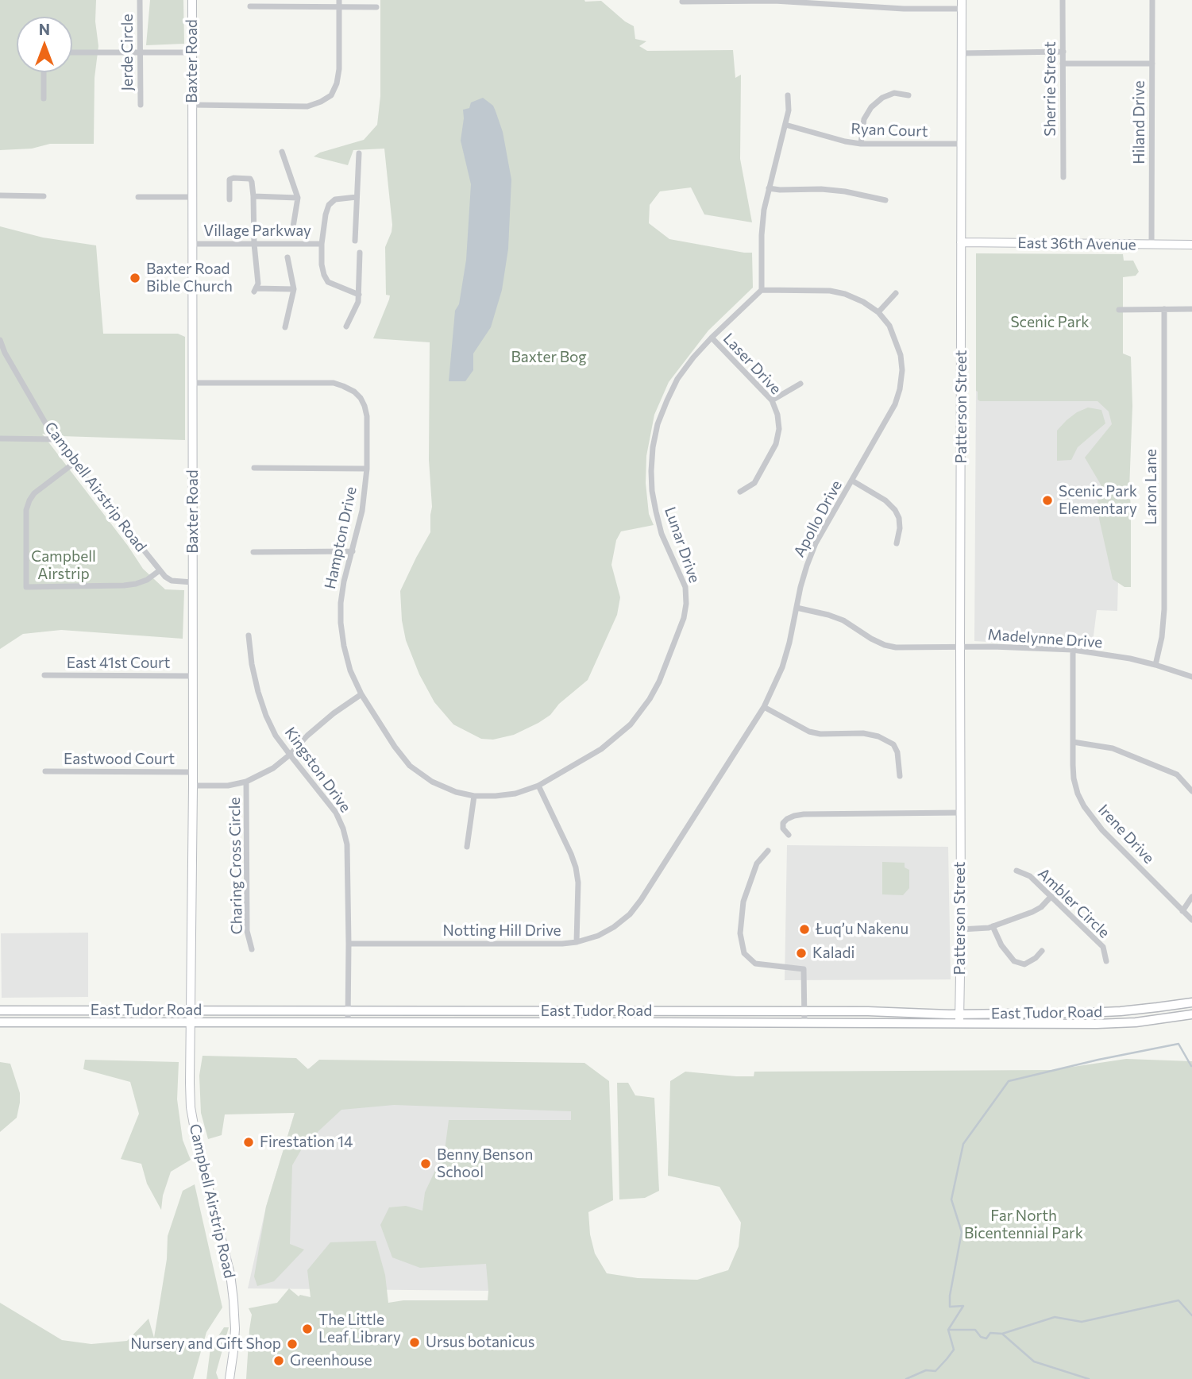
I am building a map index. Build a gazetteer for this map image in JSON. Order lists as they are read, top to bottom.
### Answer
{
  "streets": {
    "main road": ["East Tudor Road"],
    "street": [
      "Jerde Circle",
      "Baxter Road",
      "Sherrie Street",
      "Hiland Drive",
      "Ryan Court",
      "Village Parkway",
      "East 36th Avenue",
      "Laser Drive",
      "Patterson Street",
      "Campbell Airstrip Road",
      "Laron Lane",
      "Apollo Drive",
      "Hampton Drive",
      "Lunar Drive",
      "Madelynne Drive",
      "East 41st Court",
      "Eastwood Court",
      "Kingston Drive",
      "Irene Drive",
      "Charing Cross Circle",
      "Ambler Circle",
      "Notting Hill Drive"
    ]
  },
  "crossings": [
    ["Baxter Road", "Village Parkway"],
    ["Baxter Road", "Campbell Airstrip Road"],
    ["Baxter Road", "Hampton Drive"],
    ["Baxter Road", "East 41st Court"],
    ["Baxter Road", "Eastwood Court"],
    ["Baxter Road", "East Tudor Road"],
    ["Hiland Drive", "East 36th Avenue"],
    ["Ryan Court", "Patterson Street"],
    ["East 36th Avenue", "Patterson Street"],
    ["Laser Drive", "Lunar Drive"],
    ["Patterson Street", "Madelynne Drive"],
    ["Patterson Street", "East Tudor Road"],
    ["Campbell Airstrip Road", "East Tudor Road"],
    ["Laron Lane", "Madelynne Drive"],
    ["Apollo Drive", "Lunar Drive"],
    ["Apollo Drive", "Madelynne Drive"],
    ["Apollo Drive", "Notting Hill Drive"],
    ["Hampton Drive", "Lunar Drive"],
    ["Madelynne Drive", "Irene Drive"],
    ["Kingston Drive", "Notting Hill Drive"],
    ["Kingston Drive", "East Tudor Road"]
  ],
  "parks": [
    "Scenic Park",
    "Baxter Bog",
    "Campbell Airstrip",
    "Far North Bicentennial Park"
  ],
  "places": [
    "Baxter Road Bible Church",
    "Scenic Park Elementary",
    "Łuq’u Nakenu",
    "Kaladi",
    "Firestation 14",
    "Benny Benson School",
    "The Little Leaf Library",
    "Ursus botanicus",
    "Nursery and Gift Shop",
    "Greenhouse"
  ],
  "north": "top"
}
